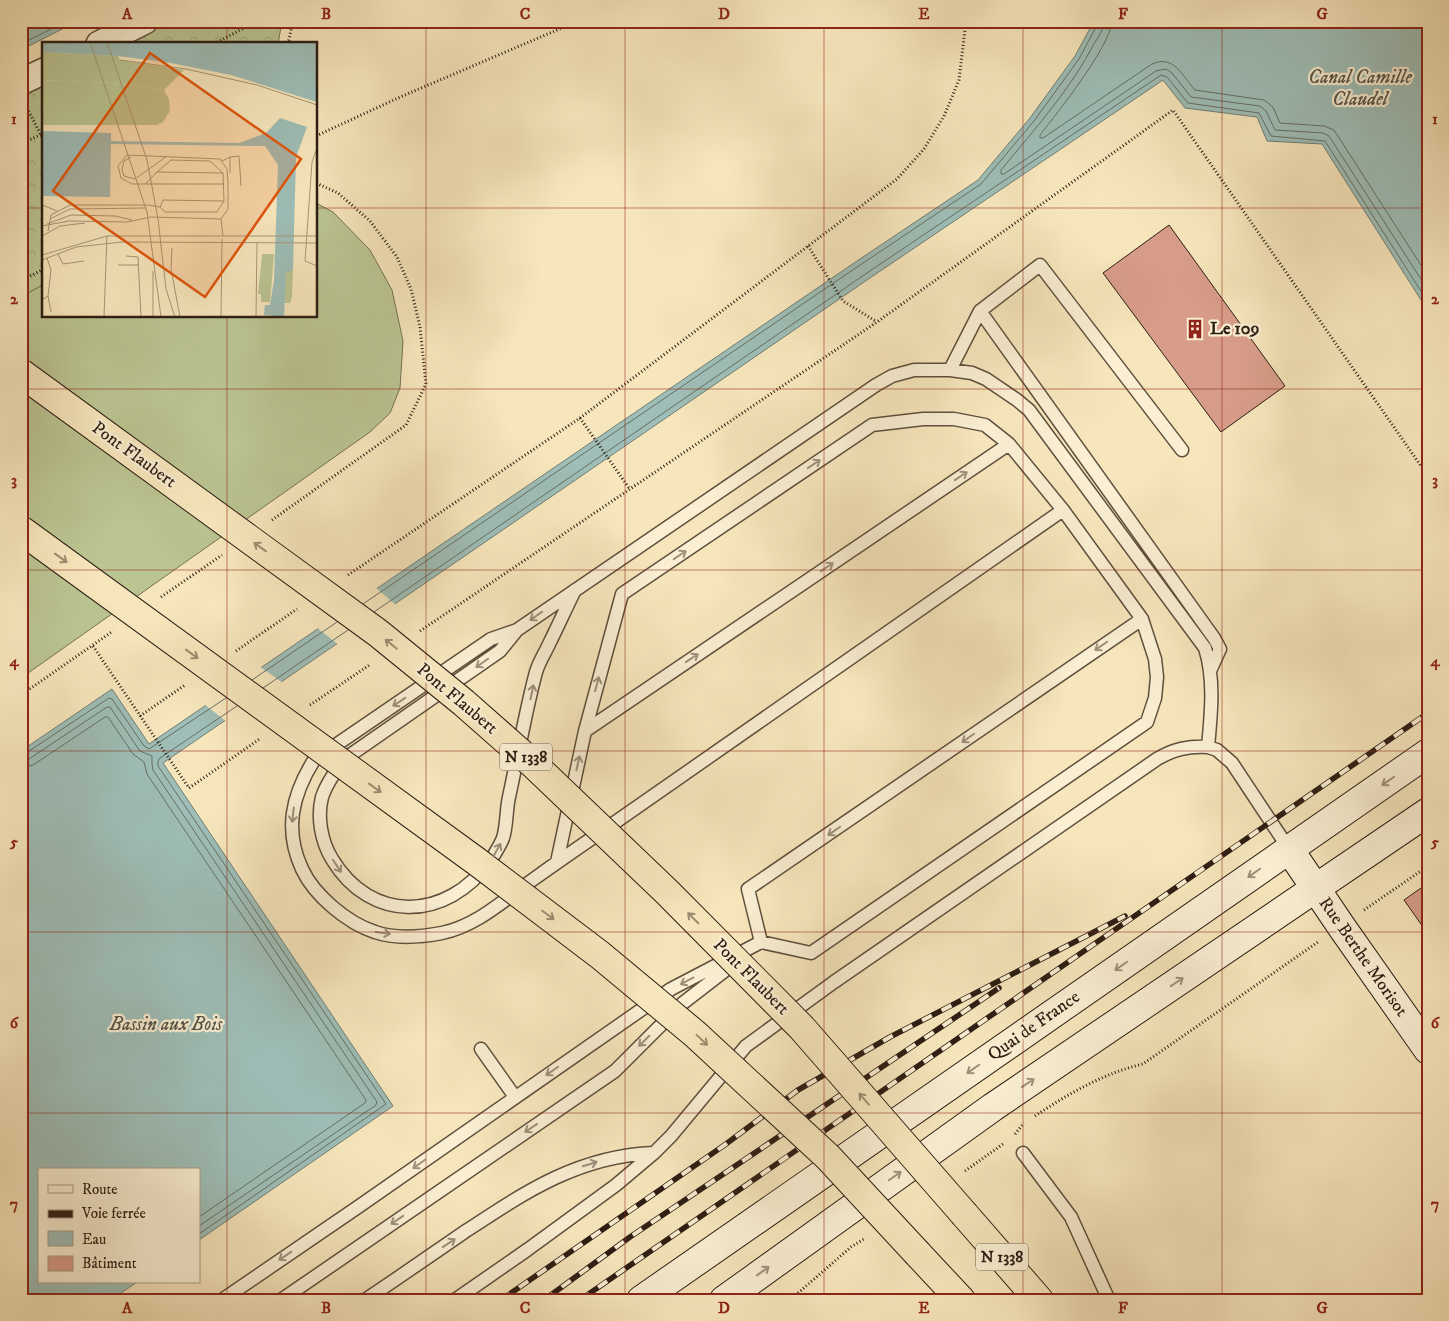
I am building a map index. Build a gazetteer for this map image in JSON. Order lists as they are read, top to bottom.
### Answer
{
  "streets": {
    "highway": ["Pont Flaubert", "N 1338"],
    "main road": ["Rue Berthe Morisot", "Quai de France"]
  },
  "crossings": [
    ["Rue Berthe Morisot", "Quai de France"]
  ],
  "water": ["Canal Camille Claudel", "Bassin aux Bois"],
  "places": {
    "building": ["Le 109"]
  },
  "legend": [
    "Route",
    "Voie ferrée",
    "Eau",
    "Bâtiment"
  ],
  "grid": {
    "columns": [
      "A",
      "B",
      "C",
      "D",
      "E",
      "F",
      "G"
    ],
    "rows": [
      "1",
      "2",
      "3",
      "4",
      "5",
      "6",
      "7"
    ]
  }
}
